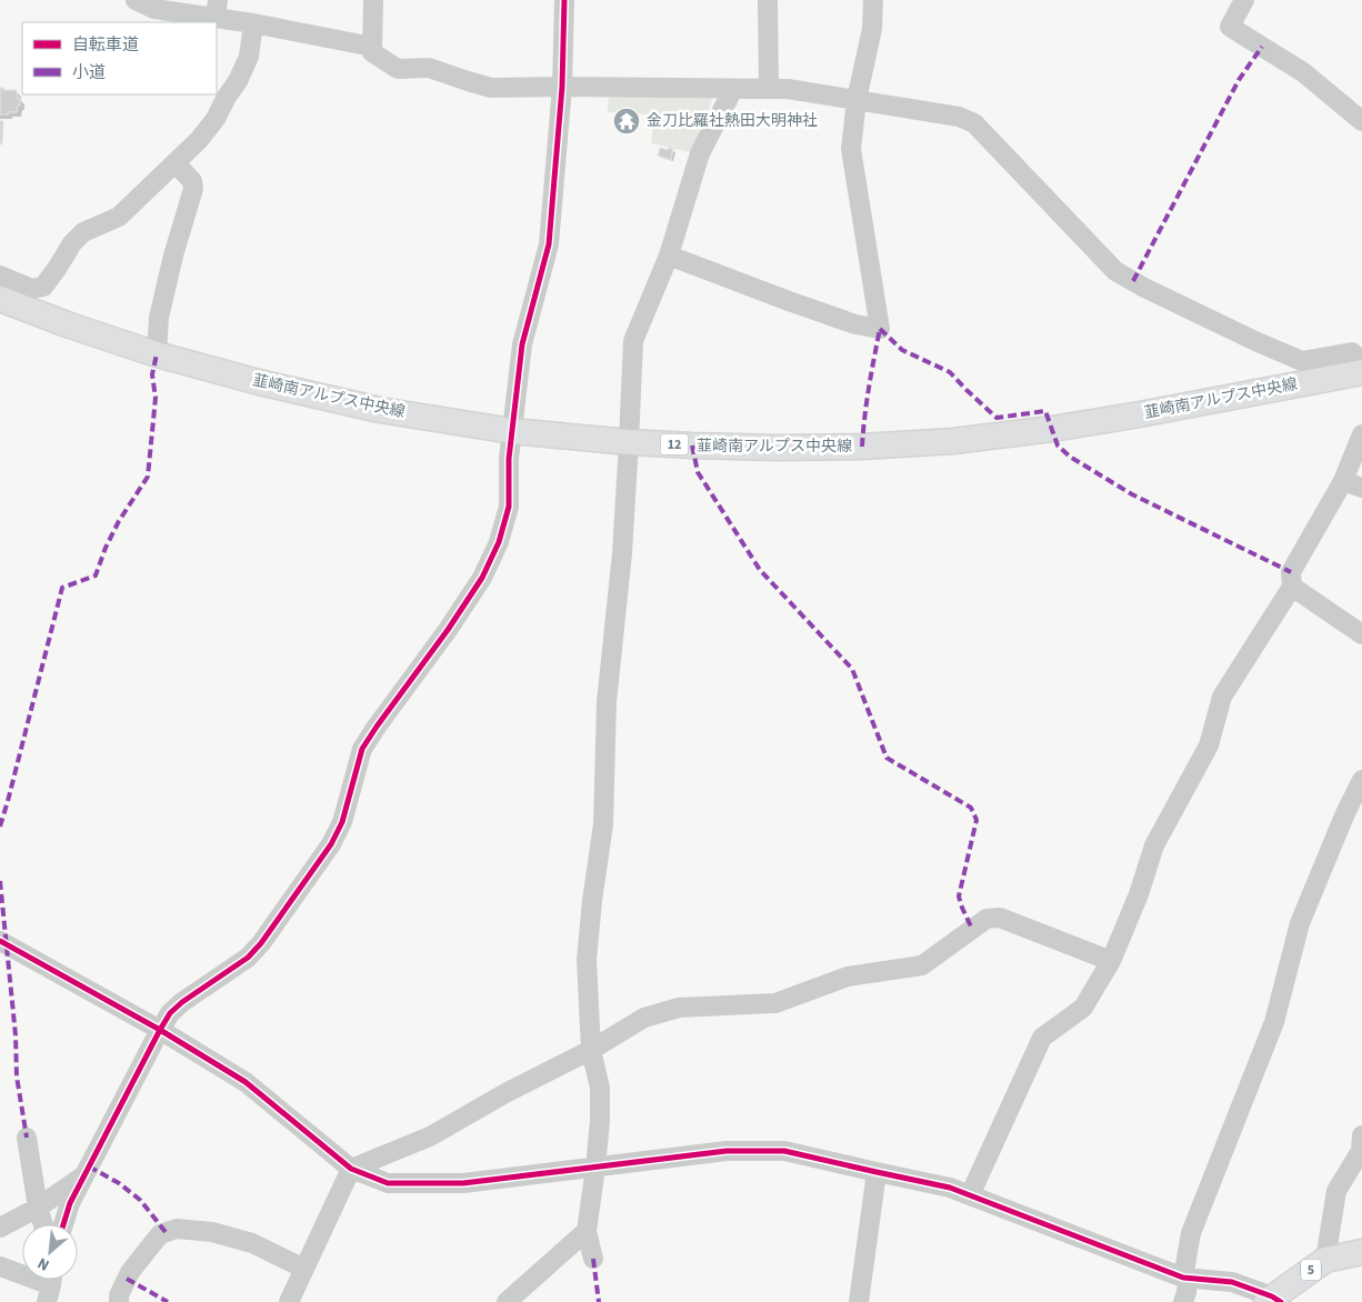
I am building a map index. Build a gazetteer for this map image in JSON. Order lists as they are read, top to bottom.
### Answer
{
  "streets": {
    "main road": ["韮崎南アルプス中央線", "12", "5"]
  },
  "places": {
    "temple": ["金刀比羅社熱田大明神社"]
  },
  "legend": ["自転車道", "小道"],
  "north": "bottom left"
}
